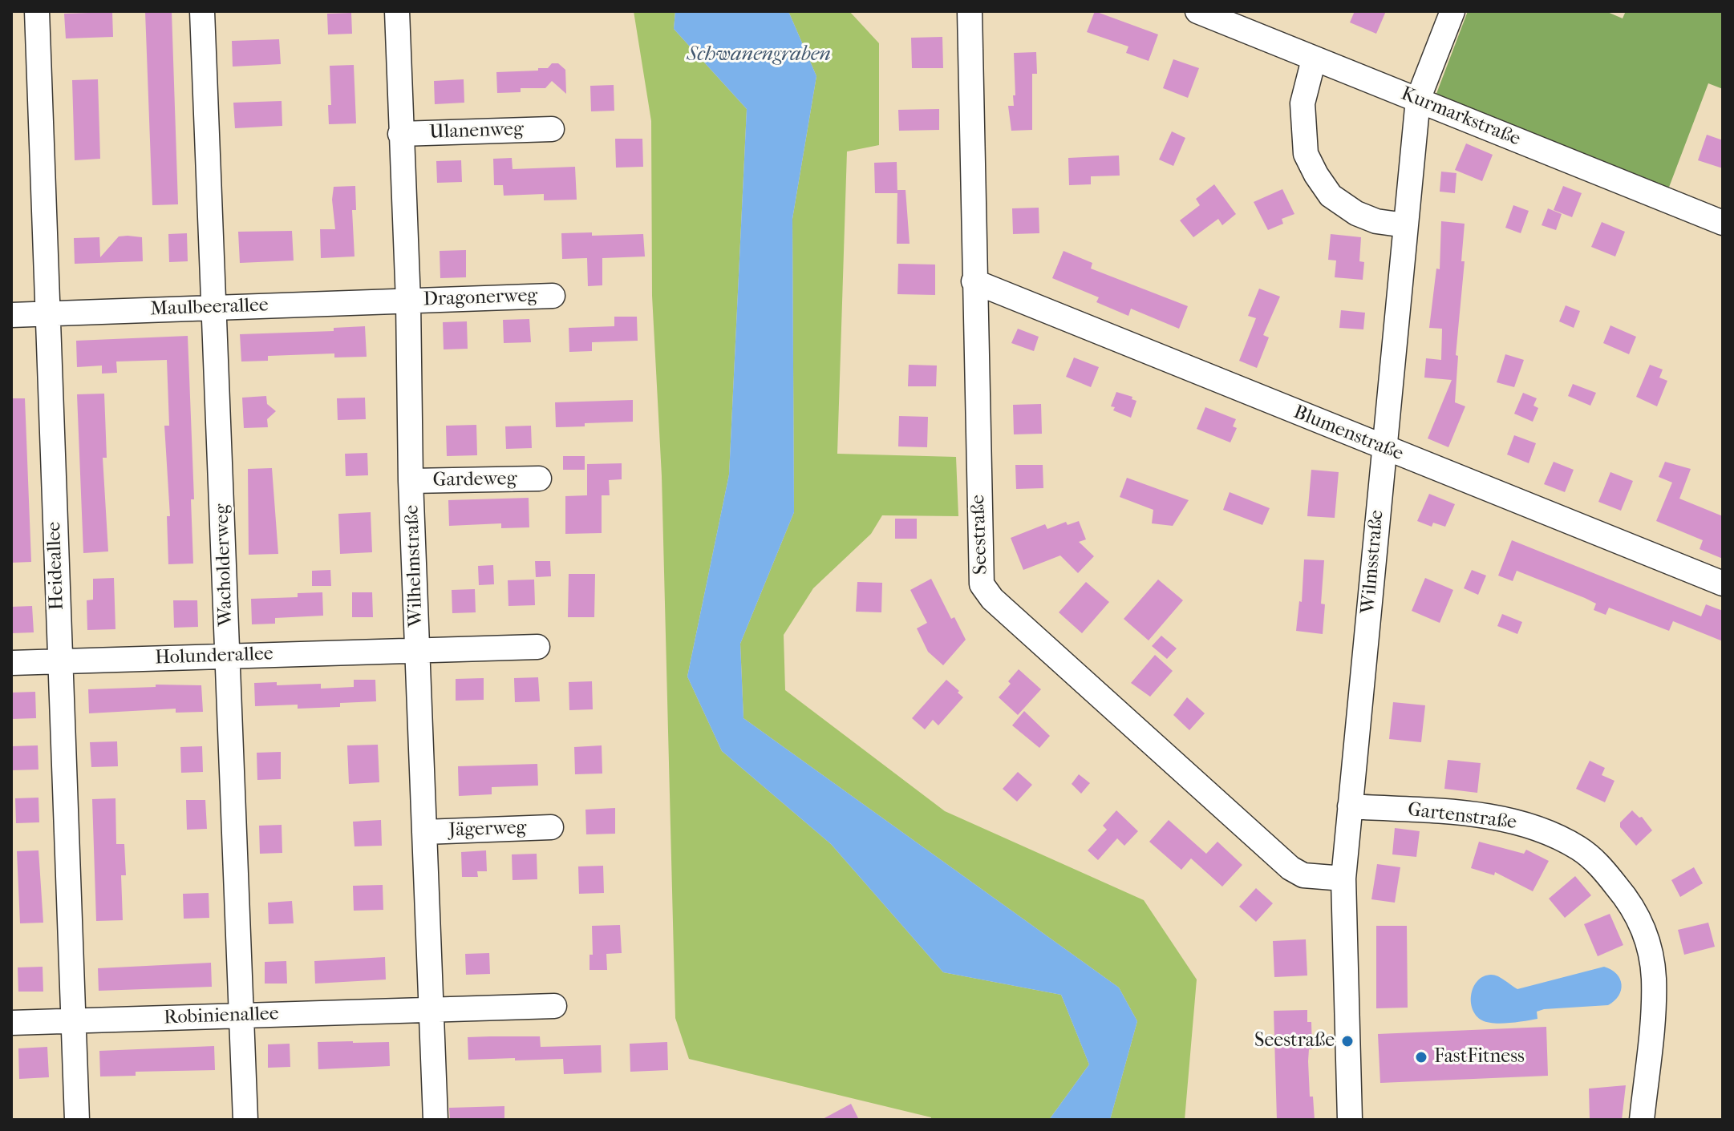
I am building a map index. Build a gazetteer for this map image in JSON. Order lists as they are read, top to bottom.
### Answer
{
  "streets": {
    "street": [
      "Kurmarkstraße",
      "Ulanenweg",
      "Dragonerweg",
      "Maulbeerallee",
      "Blumenstraße",
      "Gardeweg",
      "Seestraße",
      "Wilmsstraße",
      "Wacholderweg",
      "Heideallee",
      "Wilhelmstraße",
      "Holunderallee",
      "Gartenstraße",
      "Jägerweg",
      "Robinienallee"
    ]
  },
  "crossings": [
    ["Kurmarkstraße", "Wilmsstraße"],
    ["Ulanenweg", "Wilhelmstraße"],
    ["Dragonerweg", "Maulbeerallee"],
    ["Dragonerweg", "Wilhelmstraße"],
    ["Maulbeerallee", "Wacholderweg"],
    ["Maulbeerallee", "Heideallee"],
    ["Maulbeerallee", "Wilhelmstraße"],
    ["Blumenstraße", "Seestraße"],
    ["Blumenstraße", "Wilmsstraße"],
    ["Gardeweg", "Wilhelmstraße"],
    ["Seestraße", "Wilmsstraße"],
    ["Wilmsstraße", "Gartenstraße"],
    ["Wacholderweg", "Holunderallee"],
    ["Wacholderweg", "Robinienallee"],
    ["Heideallee", "Holunderallee"],
    ["Heideallee", "Robinienallee"],
    ["Wilhelmstraße", "Holunderallee"],
    ["Wilhelmstraße", "Jägerweg"],
    ["Wilhelmstraße", "Robinienallee"]
  ],
  "water": ["Schwanengraben"],
  "places": ["Seestraße", "FastFitness"]
}
